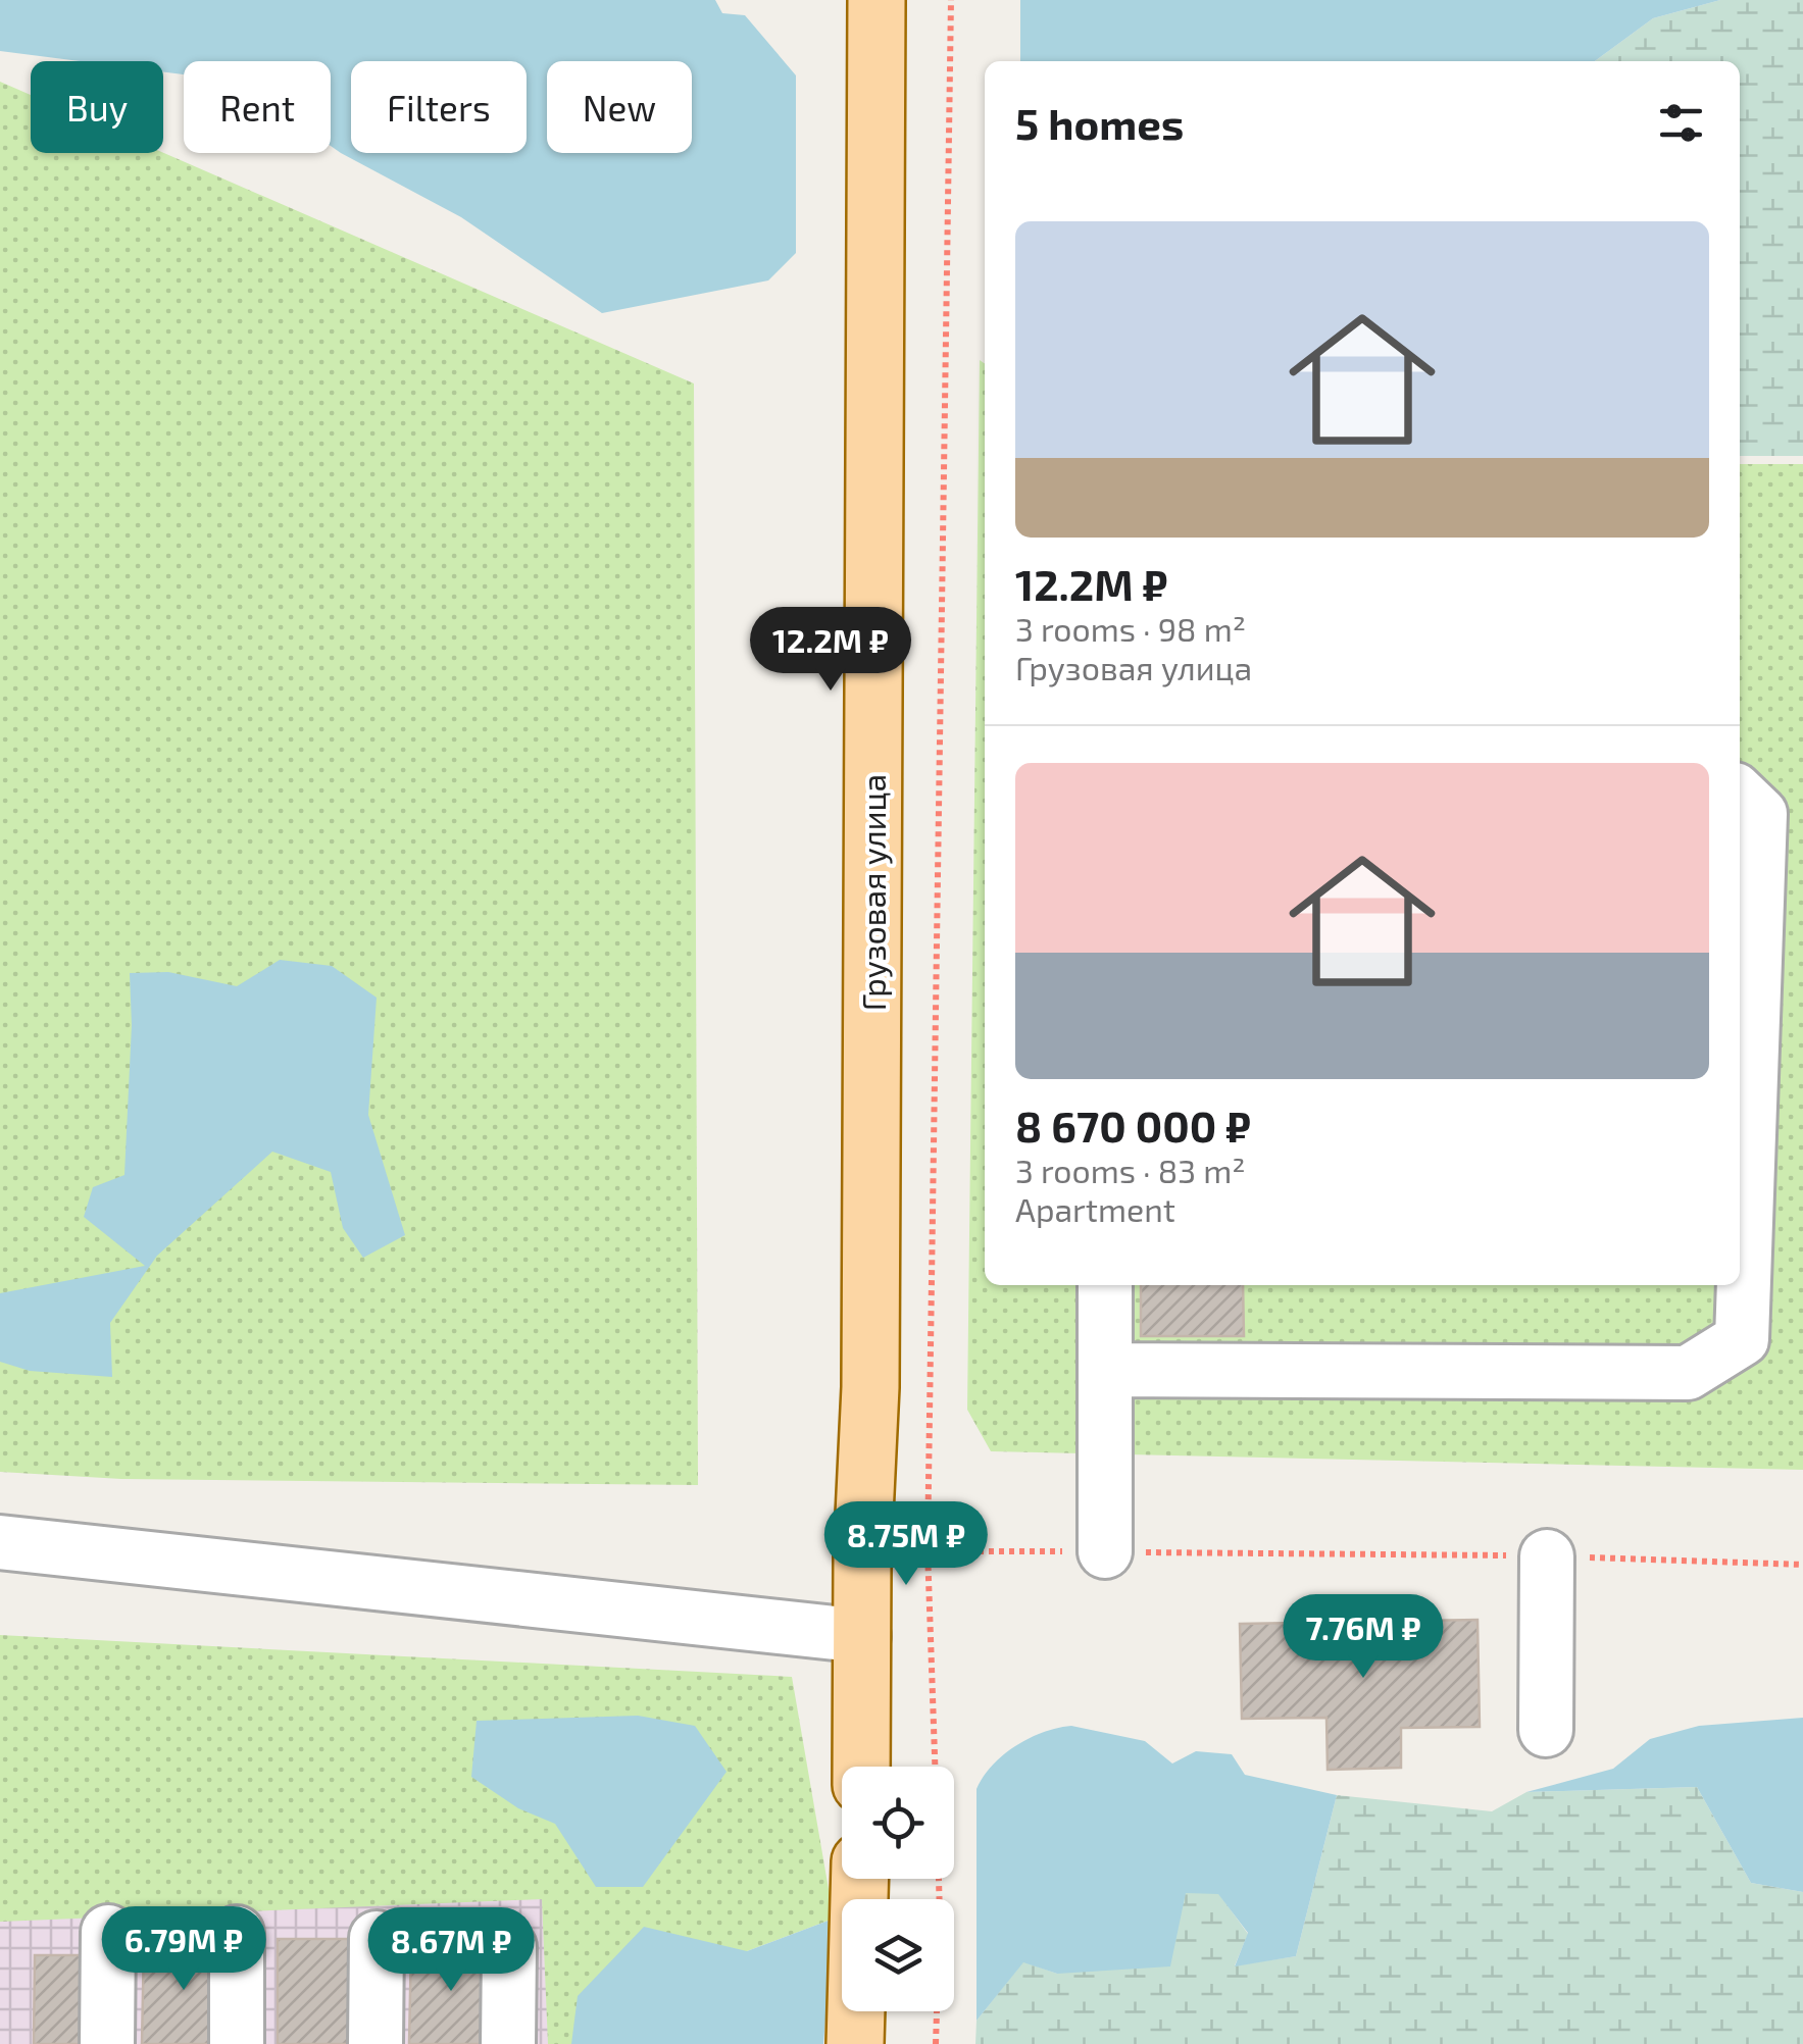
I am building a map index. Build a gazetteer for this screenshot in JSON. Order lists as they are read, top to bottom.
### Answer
{
  "streets": {
    "main road": ["Грузовая улица"]
  },
  "page": {
    "chip": [
      "Buy",
      "Rent",
      "Filters",
      "New"
    ],
    "heading": "5 homes",
    "list": [
      {
        "name": "12.2M ₽",
        "note": "3 rooms · 98 m² · Грузовая улица"
      },
      {
        "name": "8 670 000 ₽",
        "note": "3 rooms · 83 m² · Apartment"
      }
    ],
    "price": [
      "12.2M ₽",
      "8.75M ₽",
      "7.76M ₽",
      "6.79M ₽",
      "8.67M ₽"
    ]
  }
}
